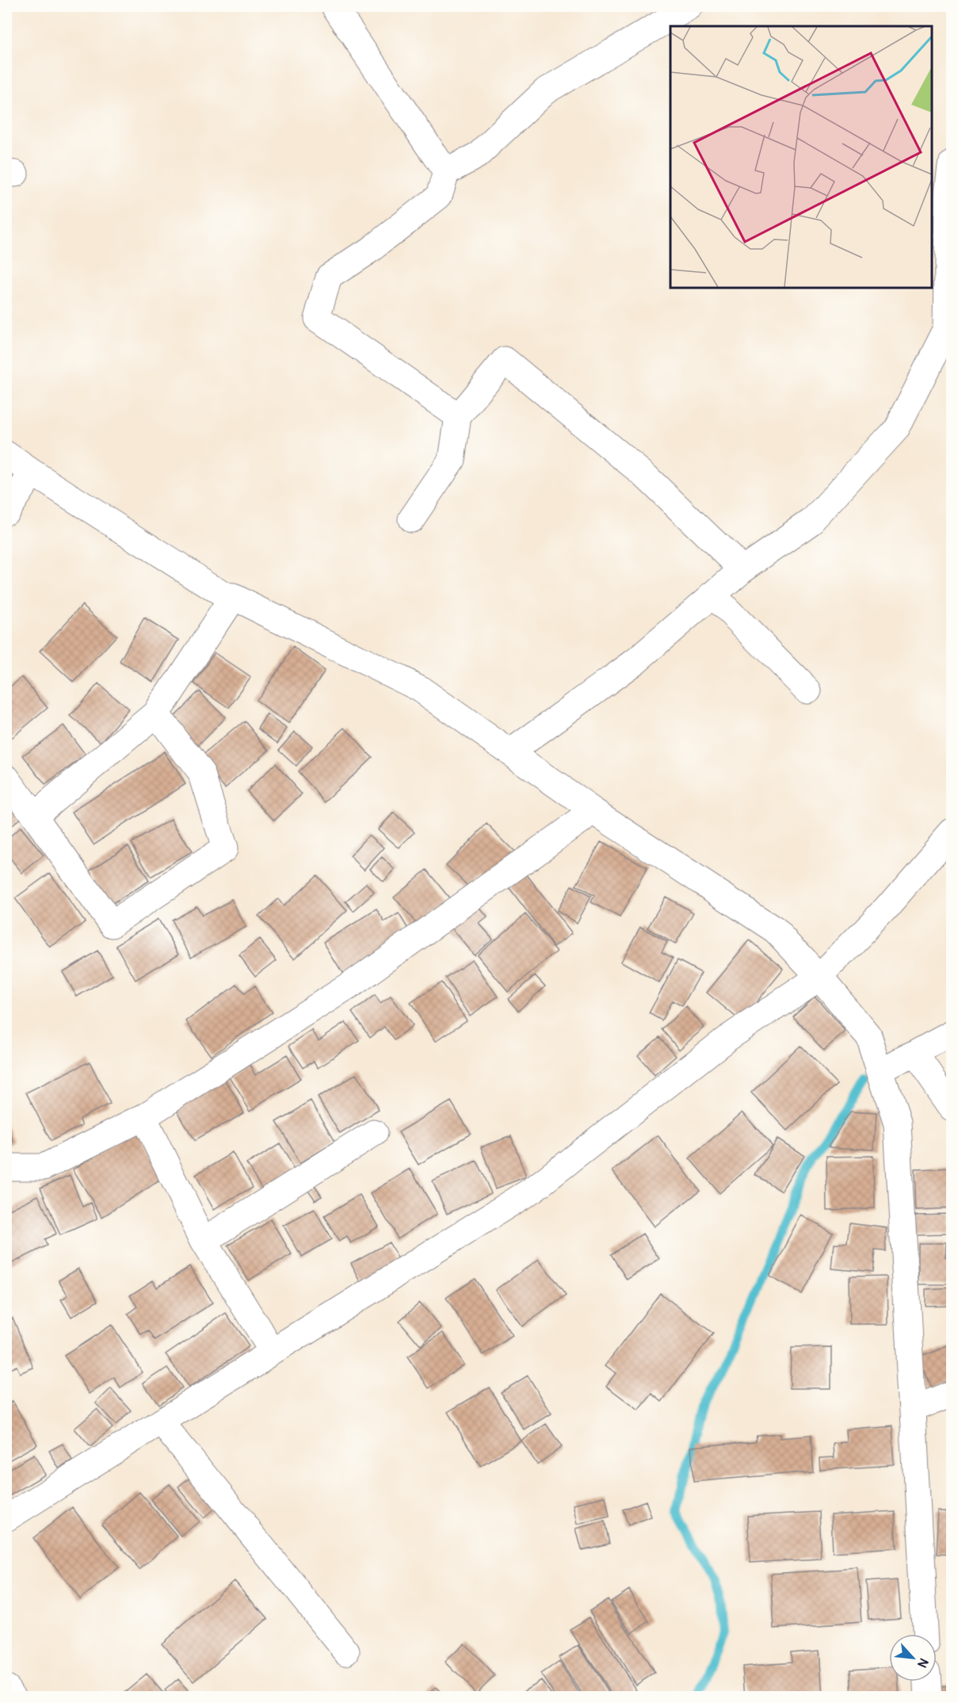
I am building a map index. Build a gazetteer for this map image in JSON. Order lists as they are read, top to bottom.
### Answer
{
  "north": "bottom right"
}
